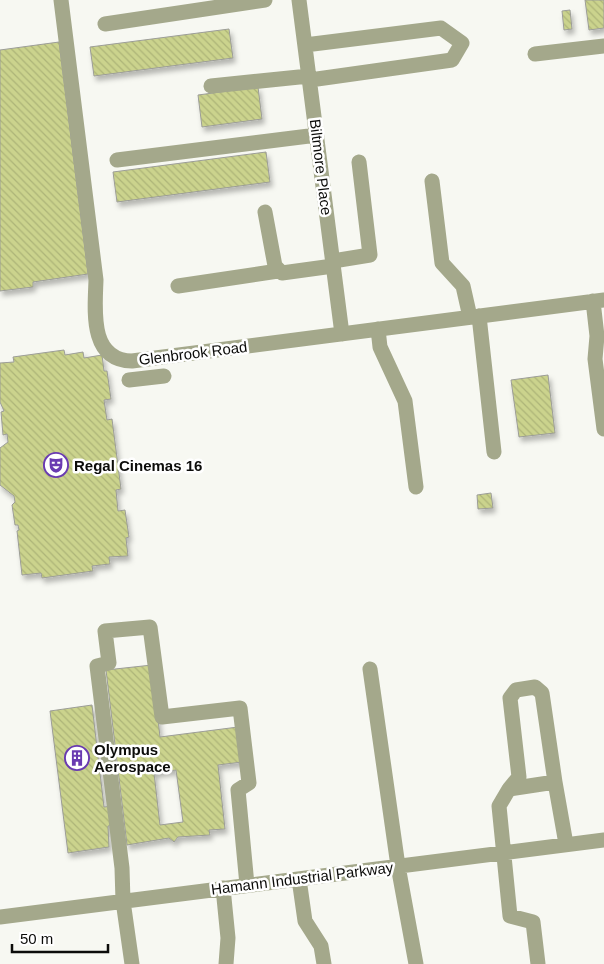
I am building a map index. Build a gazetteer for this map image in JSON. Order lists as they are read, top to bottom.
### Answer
{
  "streets": {
    "street": ["Biltmore Place", "Glenbrook Road", "Hamann Industrial Parkway"]
  },
  "crossings": [
    ["Biltmore Place", "Glenbrook Road"]
  ],
  "places": {
    "theatre": ["Regal Cinemas 16"],
    "building": ["Olympus Aerospace"]
  },
  "scale_bar": "50 m"
}
